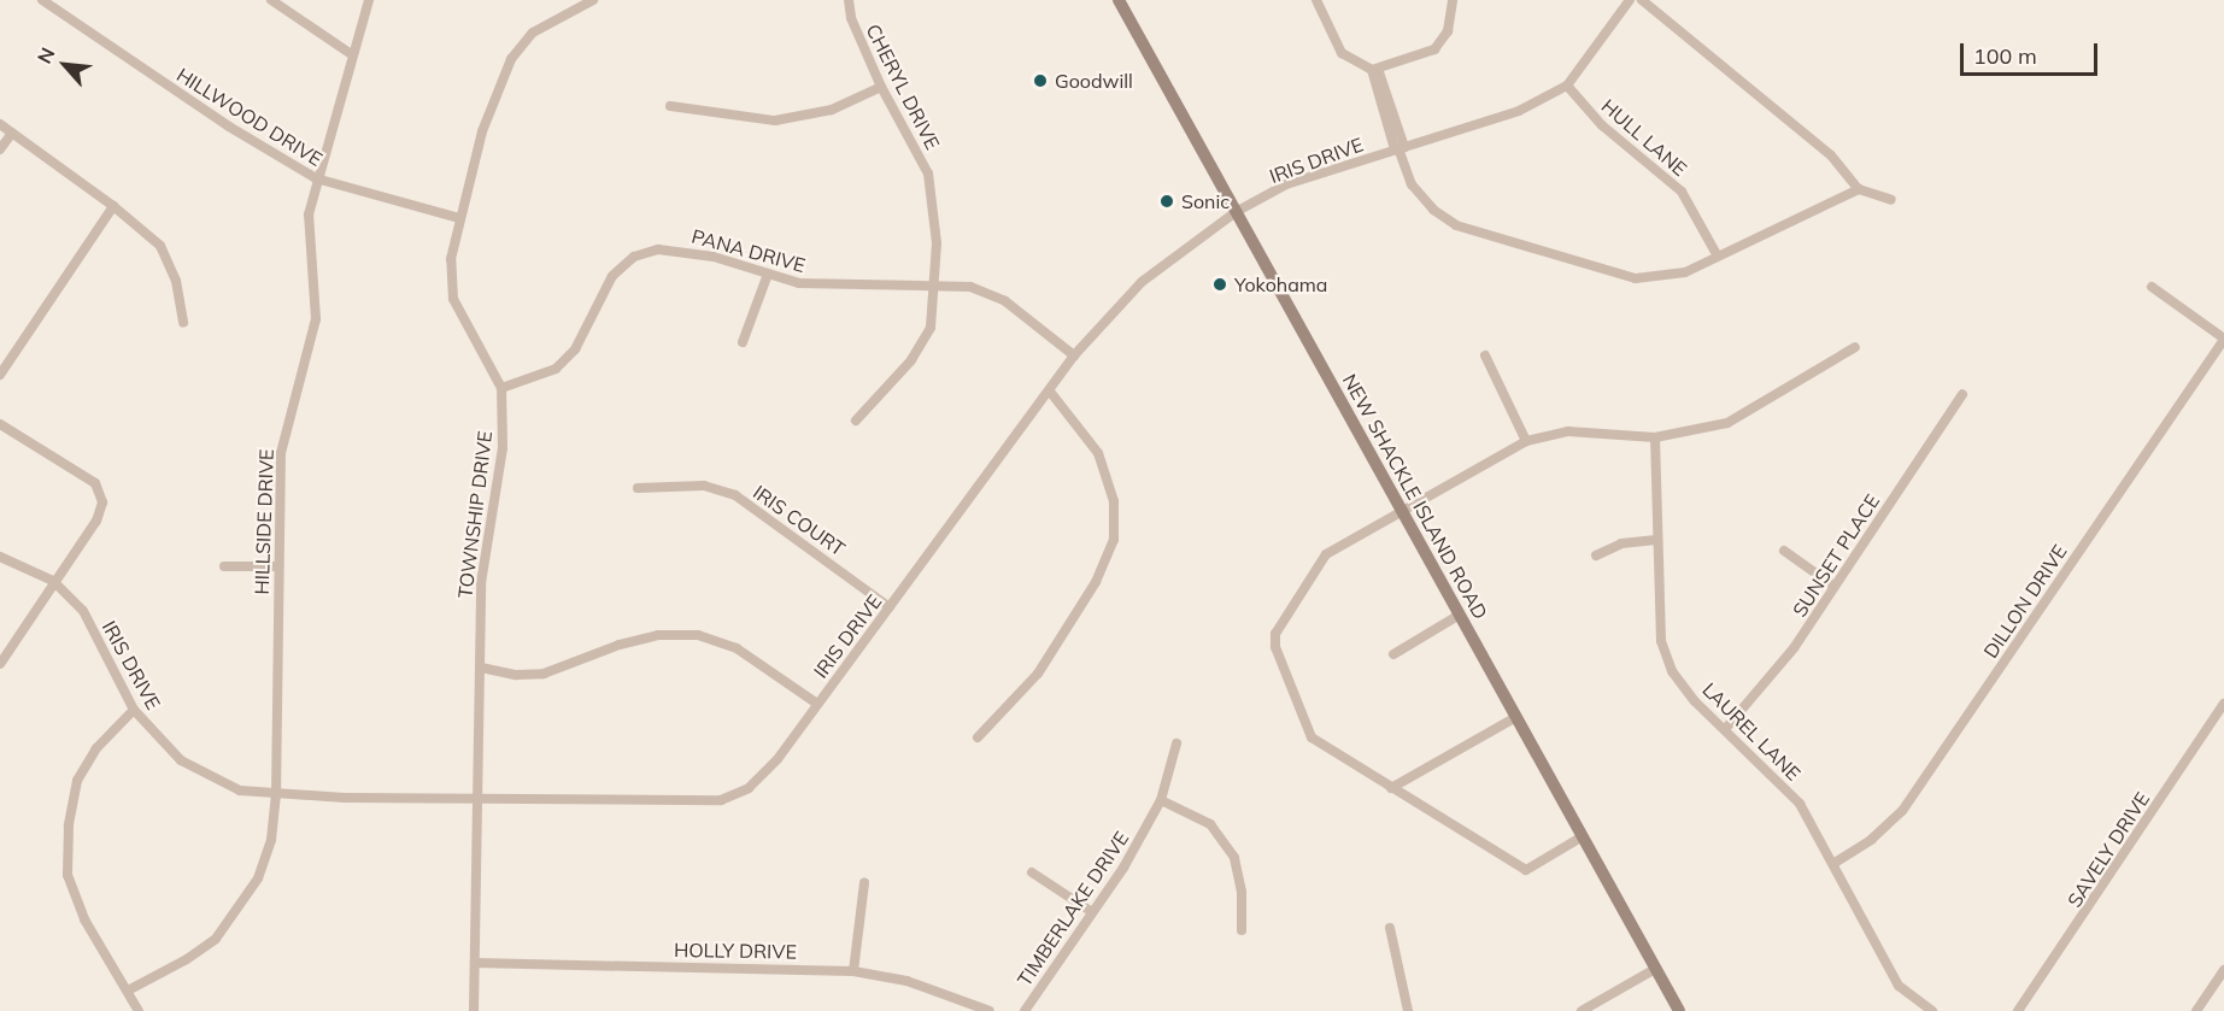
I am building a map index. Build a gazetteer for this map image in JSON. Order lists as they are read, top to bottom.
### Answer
{
  "streets": {
    "main road": ["NEW SHACKLE ISLAND ROAD"],
    "street": [
      "CHERYL DRIVE",
      "HILLWOOD DRIVE",
      "HULL LANE",
      "IRIS DRIVE",
      "PANA DRIVE",
      "TOWNSHIP DRIVE",
      "IRIS COURT",
      "HILLSIDE DRIVE",
      "SUNSET PLACE",
      "DILLON DRIVE",
      "LAUREL LANE",
      "SAVELY DRIVE",
      "TIMBERLAKE DRIVE",
      "HOLLY DRIVE"
    ]
  },
  "crossings": [
    ["CHERYL DRIVE", "PANA DRIVE"],
    ["HILLWOOD DRIVE", "TOWNSHIP DRIVE"],
    ["HILLWOOD DRIVE", "HILLSIDE DRIVE"],
    ["HULL LANE", "IRIS DRIVE"],
    ["IRIS DRIVE", "PANA DRIVE"],
    ["IRIS DRIVE", "NEW SHACKLE ISLAND ROAD"],
    ["IRIS DRIVE", "TOWNSHIP DRIVE"],
    ["IRIS DRIVE", "IRIS COURT"],
    ["IRIS DRIVE", "HILLSIDE DRIVE"],
    ["PANA DRIVE", "TOWNSHIP DRIVE"],
    ["TOWNSHIP DRIVE", "HOLLY DRIVE"],
    ["SUNSET PLACE", "LAUREL LANE"],
    ["DILLON DRIVE", "LAUREL LANE"]
  ],
  "places": ["Goodwill", "Sonic", "Yokohama"],
  "scale_bar": "100 m",
  "north": "top left"
}
